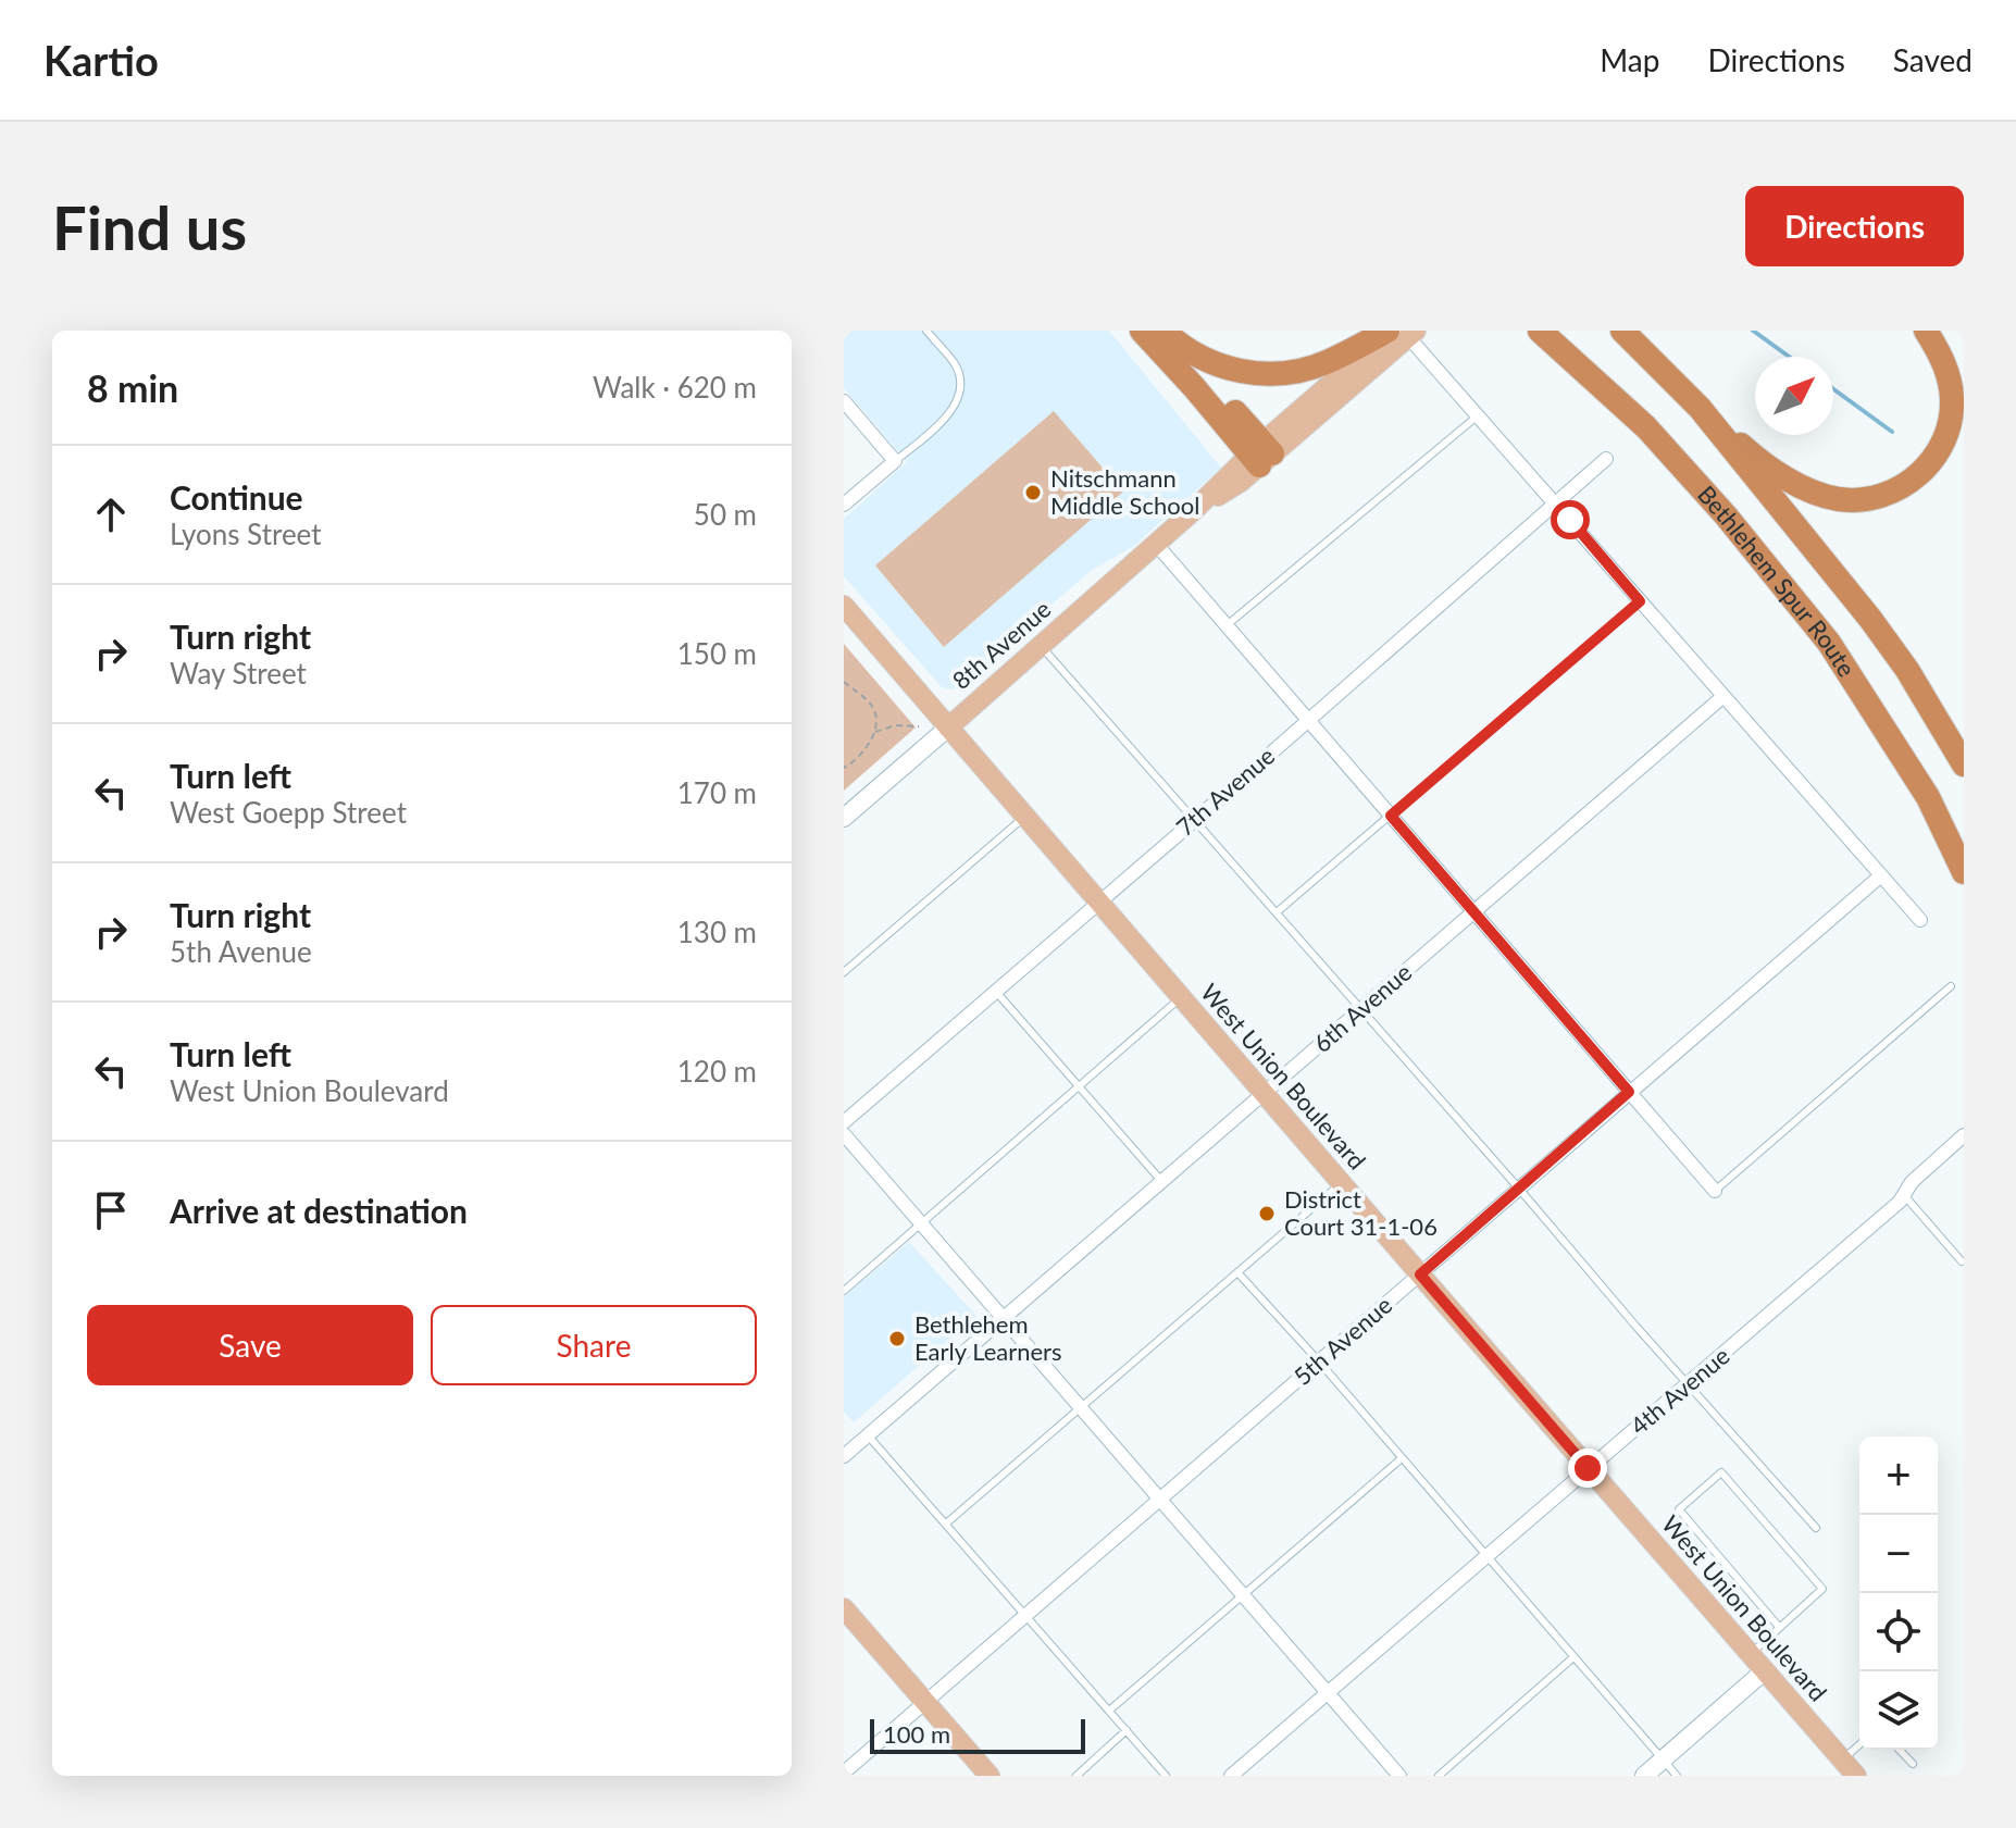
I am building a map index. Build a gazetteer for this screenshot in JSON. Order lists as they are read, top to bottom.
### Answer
{
  "streets": {
    "highway": ["Bethlehem Spur Route"],
    "main road": ["8th Avenue", "West Union Boulevard"],
    "street": [
      "7th Avenue",
      "6th Avenue",
      "5th Avenue",
      "4th Avenue"
    ]
  },
  "crossings": [
    ["8th Avenue", "West Union Boulevard"],
    ["7th Avenue", "West Union Boulevard"],
    ["6th Avenue", "West Union Boulevard"],
    ["West Union Boulevard", "5th Avenue"],
    ["West Union Boulevard", "4th Avenue"]
  ],
  "places": ["Nitschmann Middle School", "District Court 31-1-06", "Bethlehem Early Learners"],
  "scale_bar": "100 m",
  "north": "top right",
  "page": {
    "header": "Kartio",
    "nav": ["Map", "Directions", "Saved"],
    "buttons": [
      "Directions",
      ["Save", "Share"]
    ],
    "title": "Find us",
    "heading": ["8 min", "Walk · 620 m"],
    "list": [
      ["Continue", "Lyons Street", "50 m"],
      ["Turn right", "Way Street", "150 m"],
      ["Turn left", "West Goepp Street", "170 m"],
      ["Turn right", "5th Avenue", "130 m"],
      ["Turn left", "West Union Boulevard", "120 m"],
      "Arrive at destination"
    ],
    "map_buttons": ["+", "−"],
    "scale": "100 m"
  }
}
